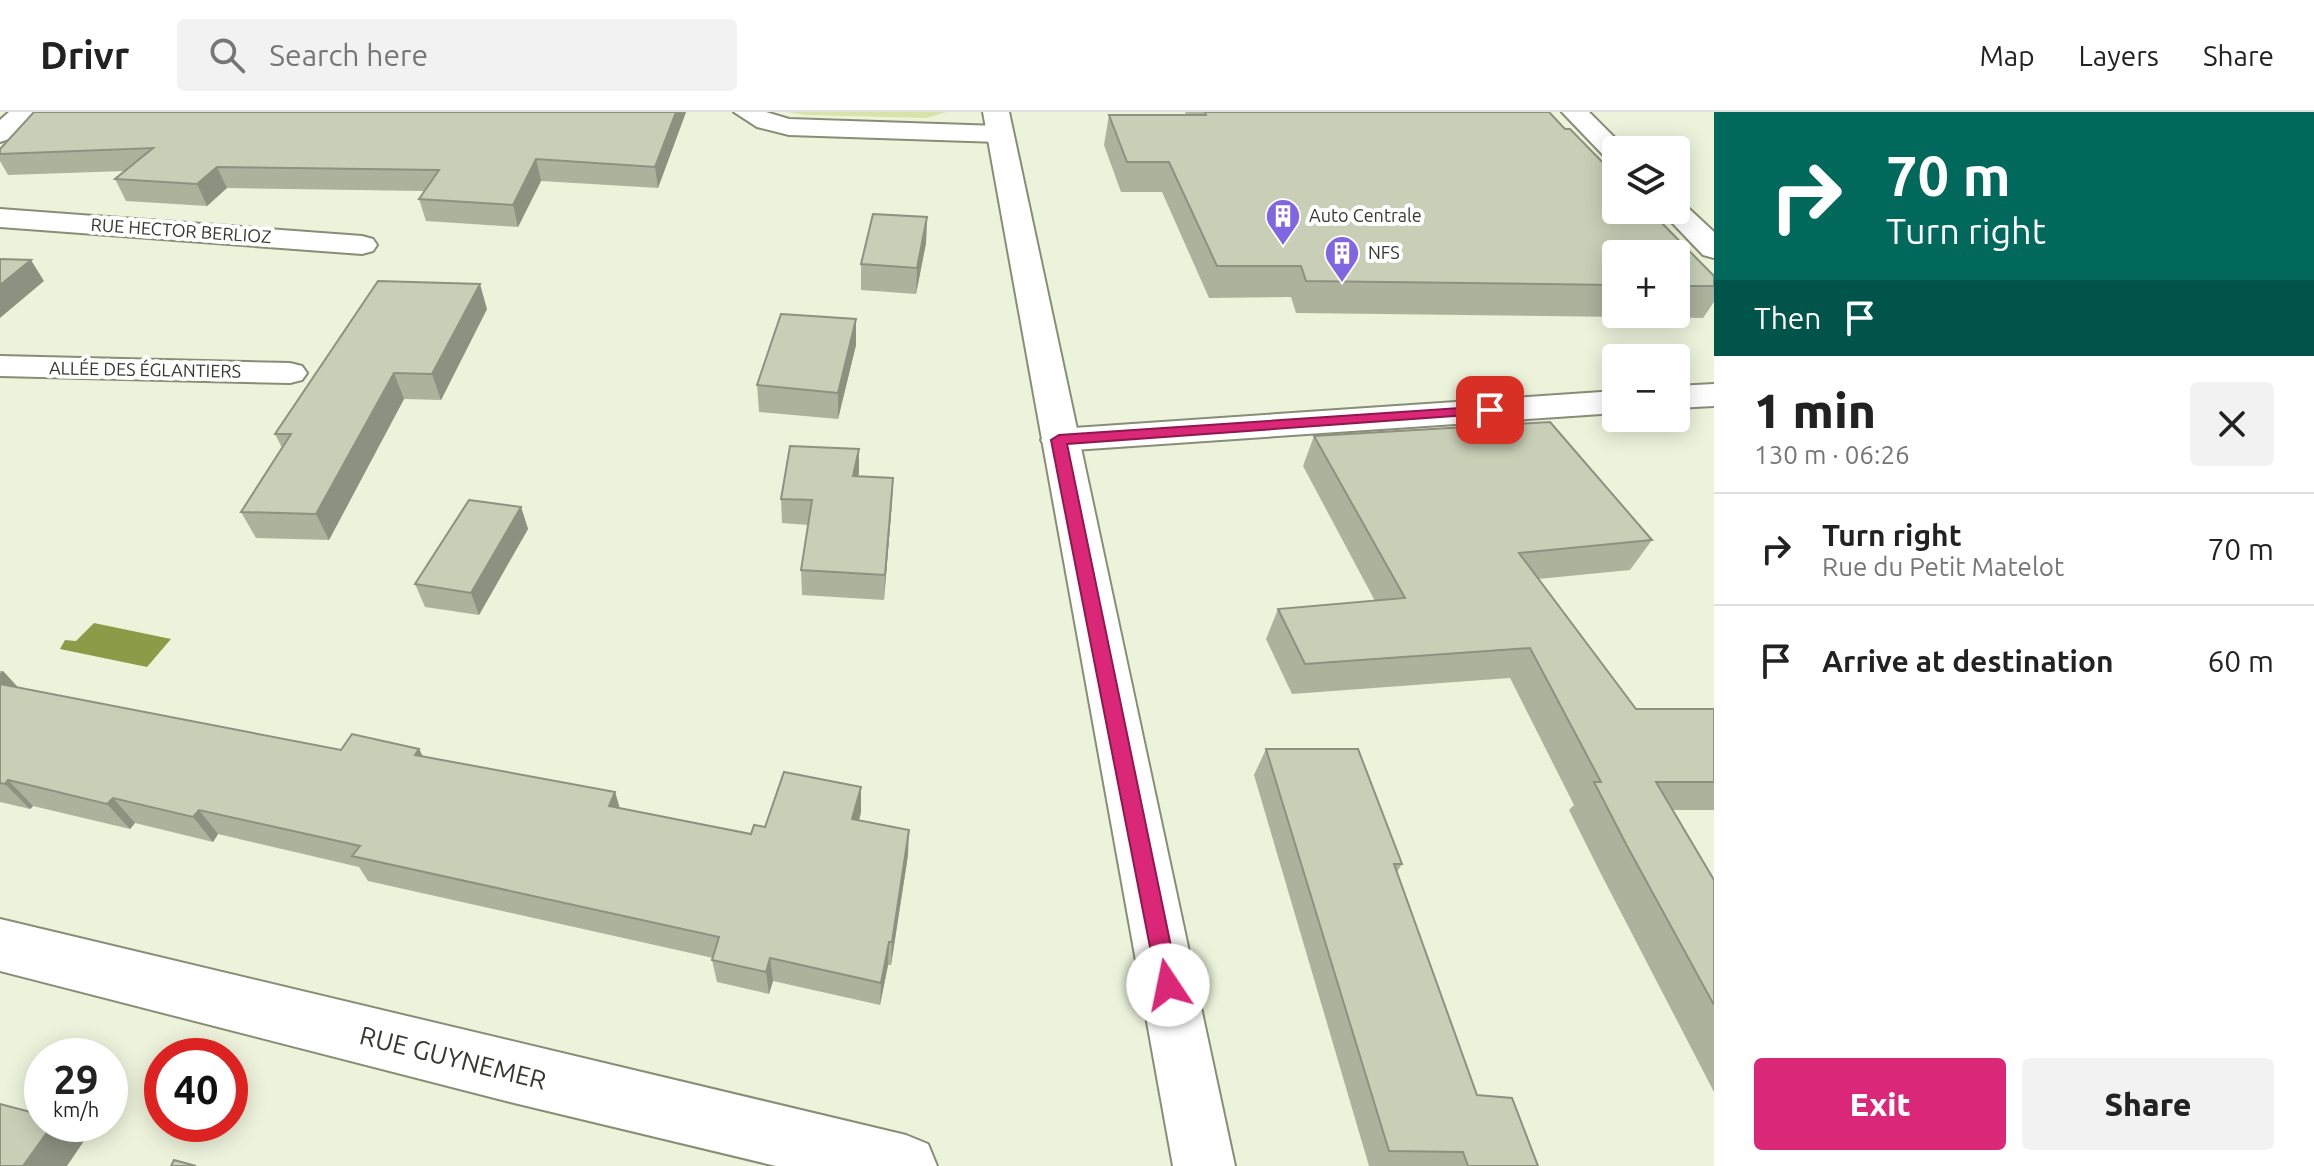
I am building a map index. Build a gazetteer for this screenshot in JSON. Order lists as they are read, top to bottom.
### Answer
{
  "streets": {
    "street": ["RUE HECTOR BERLIOZ", "ALLÉE DES ÉGLANTIERS", "RUE GUYNEMER"]
  },
  "places": {
    "building": ["Auto Centrale", "NFS"]
  },
  "page": {
    "header": "Drivr",
    "search": "Search here",
    "nav": ["Map", "Layers", "Share"],
    "turn": ["70 m", "Turn right"],
    "map_buttons": ["+", "−"],
    "then": "Then",
    "heading": ["1 min", "130 m · 06:26"],
    "list": [
      {
        "name": "Turn right",
        "note": "Rue du Petit Matelot",
        "value": "70 m"
      },
      {
        "name": "Arrive at destination",
        "value": "60 m"
      }
    ],
    "speed": "29 km/h",
    "limit": "40",
    "buttons": ["Exit", "Share"]
  }
}
